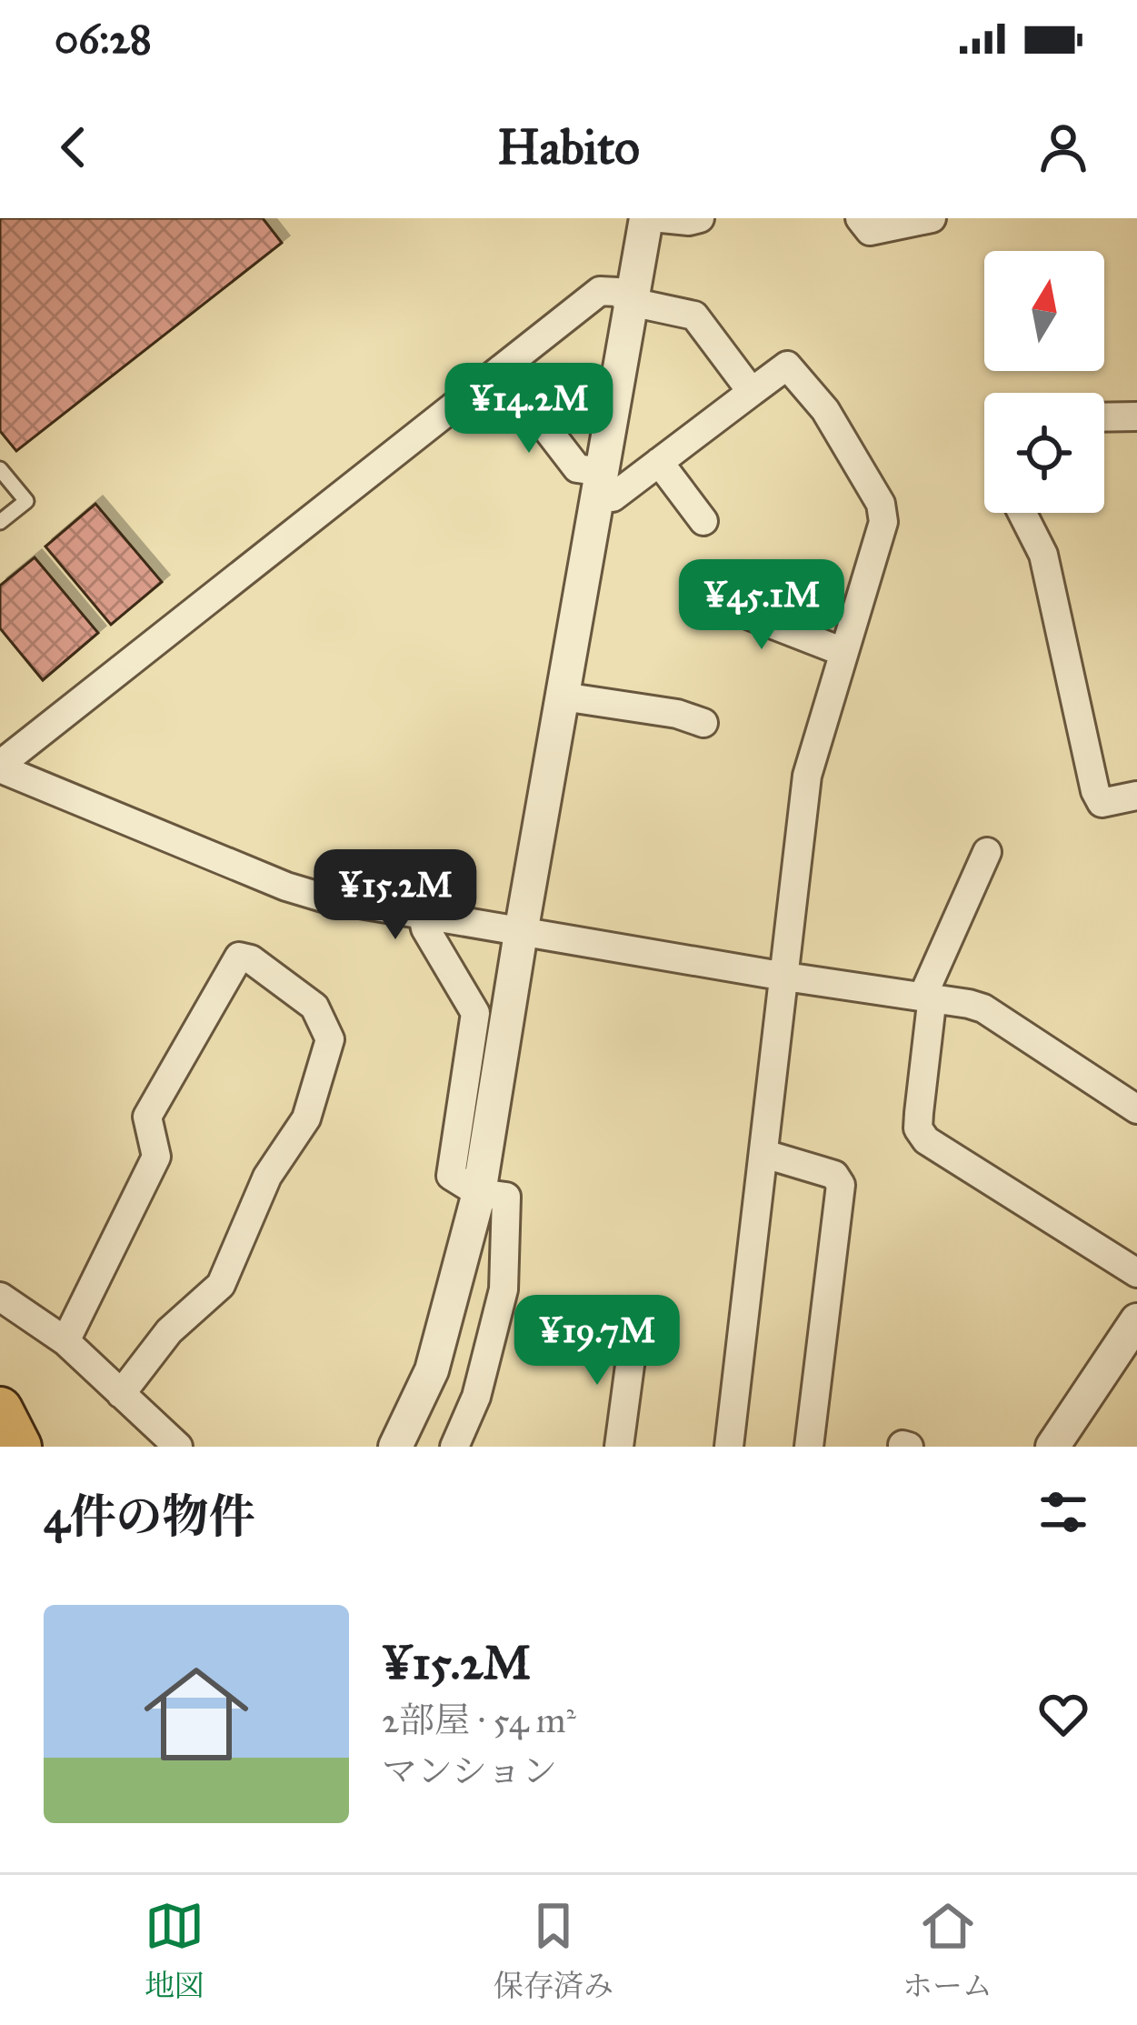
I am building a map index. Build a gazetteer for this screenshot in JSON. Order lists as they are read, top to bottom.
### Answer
{
  "north": "top",
  "page": {
    "status": "06:28",
    "header": "Habito",
    "price": [
      "¥14.2M",
      "¥45.1M",
      "¥15.2M",
      "¥19.7M"
    ],
    "heading": "4件の物件",
    "list": [
      {
        "name": "¥15.2M",
        "note": "2部屋 · 54 m² · マンション"
      }
    ],
    "tabs": ["地図", "保存済み", "ホーム"]
  }
}
